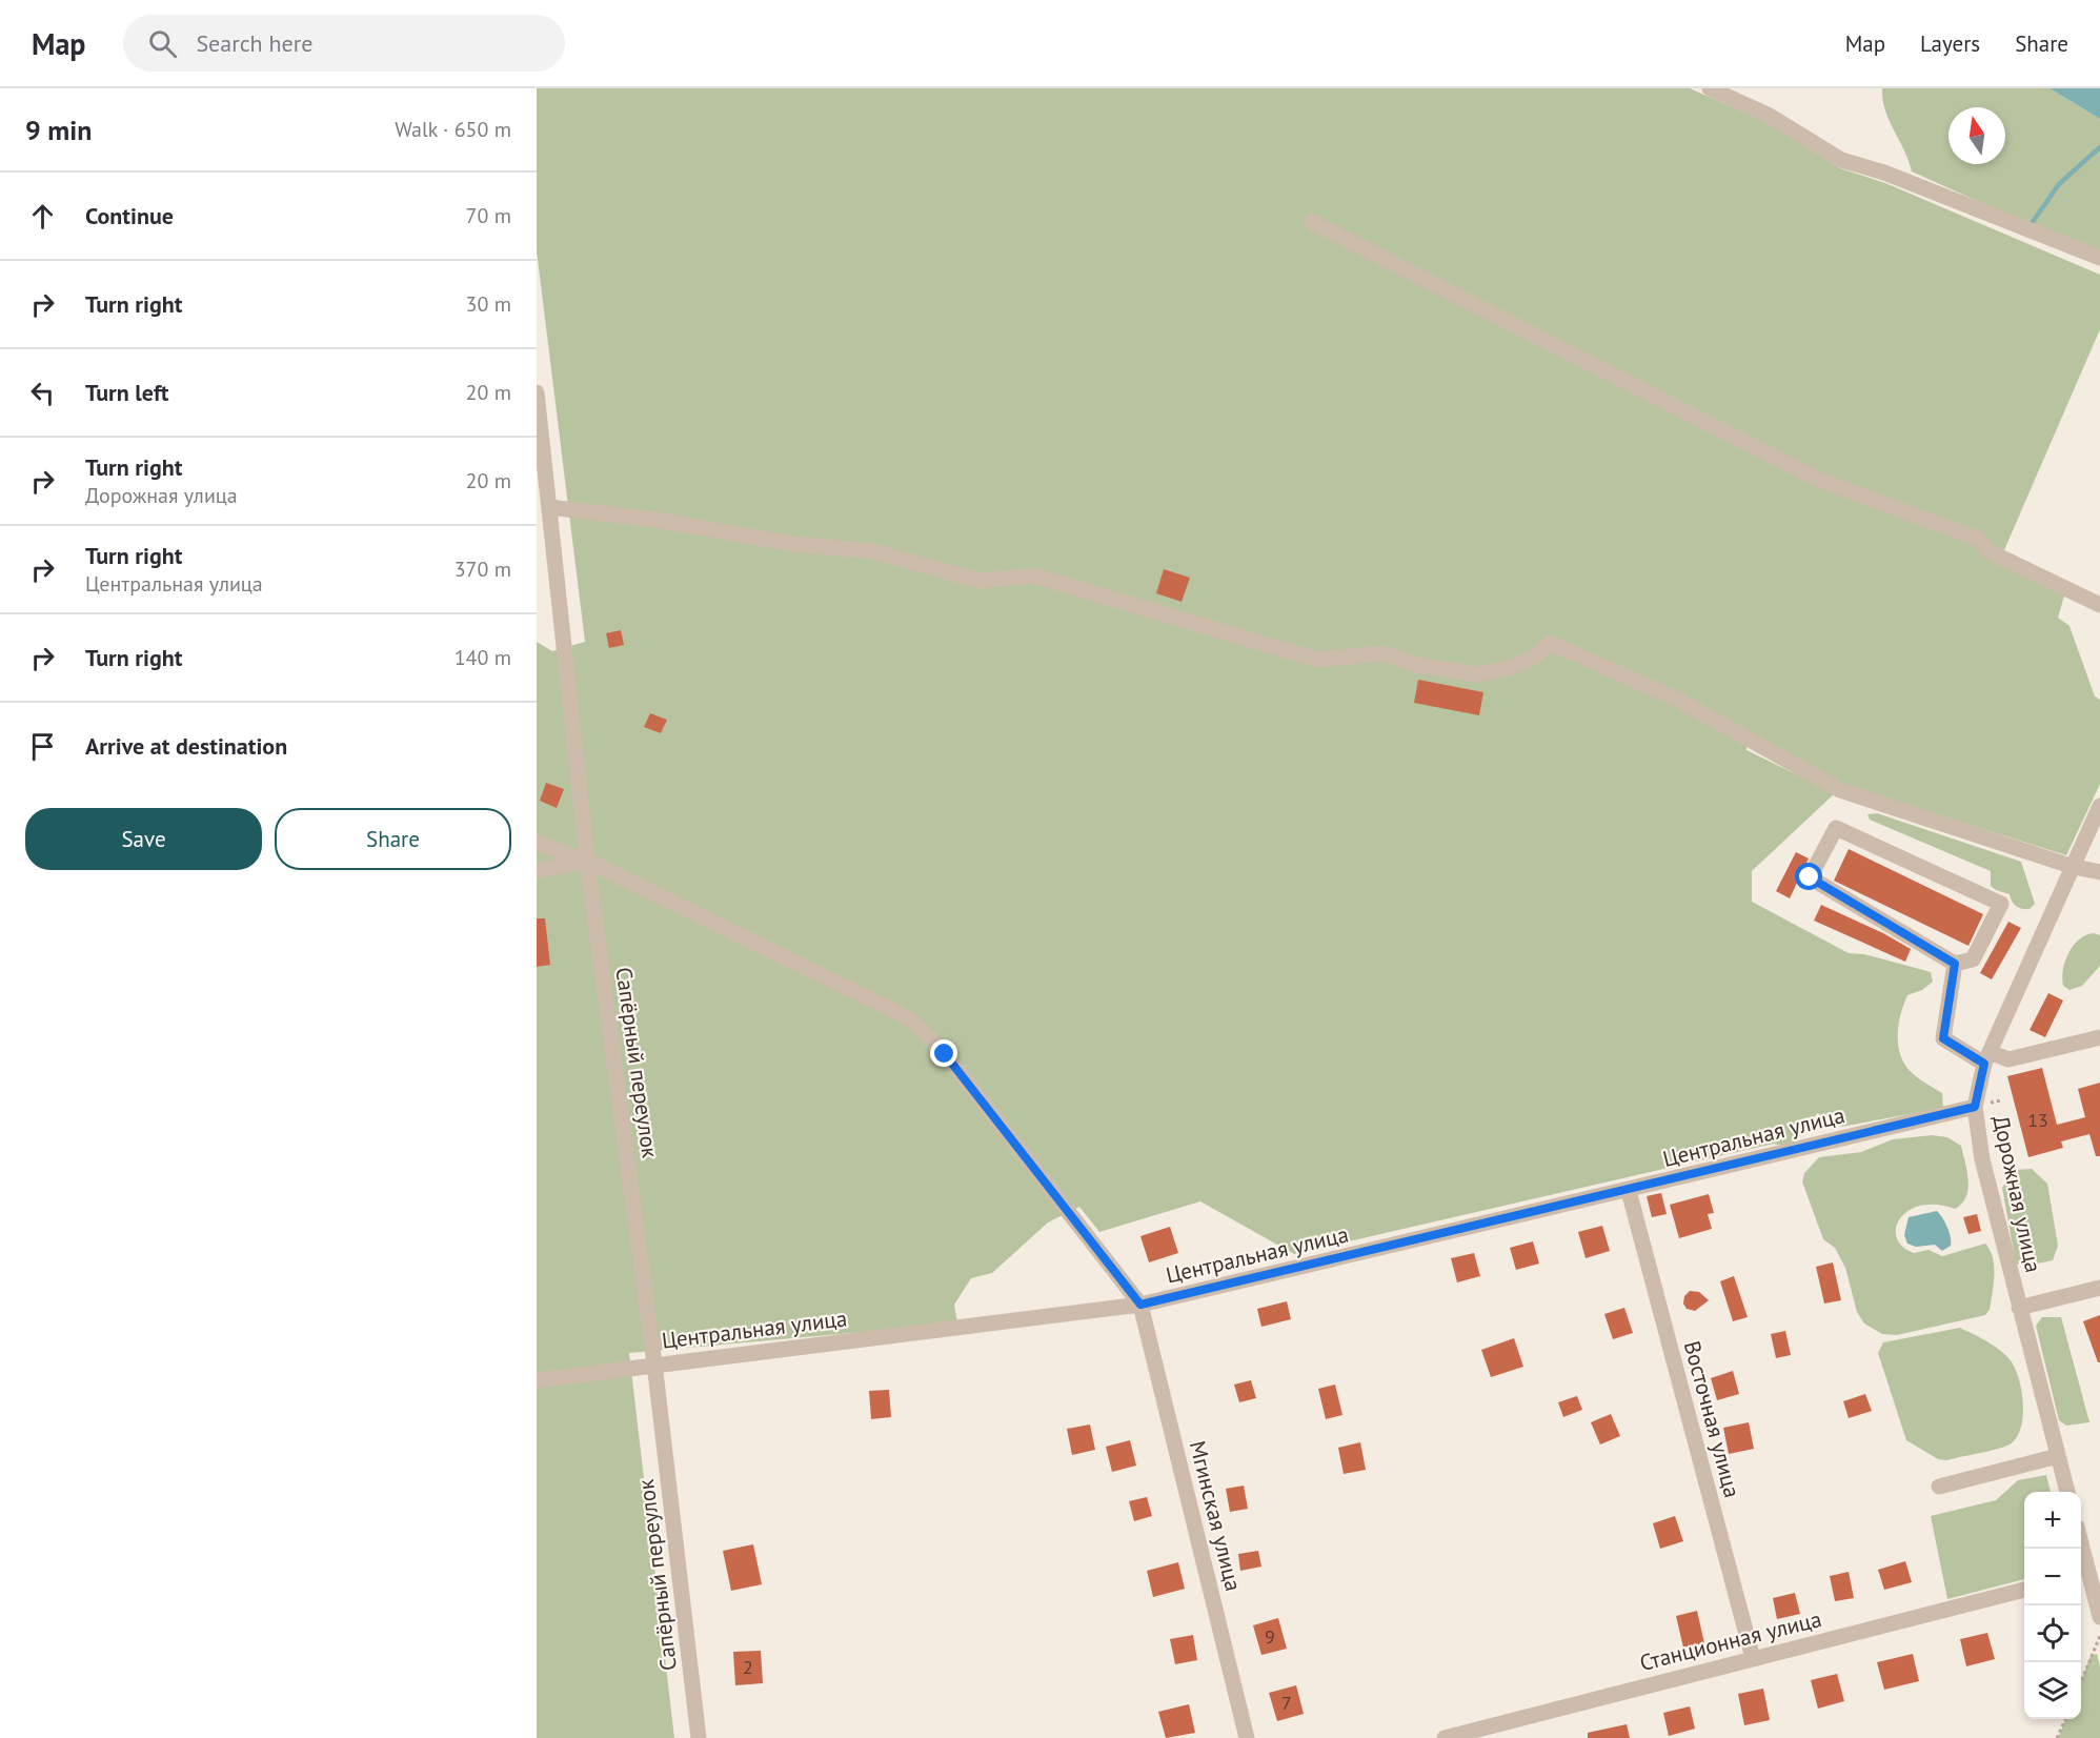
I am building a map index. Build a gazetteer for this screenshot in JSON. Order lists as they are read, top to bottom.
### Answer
{
  "streets": {
    "street": [
      "Сапёрный переулок",
      "Центральная улица",
      "Дорожная улица",
      "Восточная улица",
      "Мгинская улица",
      "Станционная улица"
    ]
  },
  "crossings": [
    ["Сапёрный переулок", "Центральная улица"],
    ["Центральная улица", "Дорожная улица"],
    ["Центральная улица", "Восточная улица"],
    ["Центральная улица", "Мгинская улица"],
    ["Восточная улица", "Станционная улица"]
  ],
  "house_numbers": [
    "13",
    "9",
    "2",
    "7"
  ],
  "north": "top",
  "page": {
    "header": "Map",
    "search": "Search here",
    "nav": ["Map", "Layers", "Share"],
    "heading": ["9 min", "Walk · 650 m"],
    "list": [
      ["Continue", "70 m"],
      ["Turn right", "30 m"],
      ["Turn left", "20 m"],
      ["Turn right", "Дорожная улица", "20 m"],
      ["Turn right", "Центральная улица", "370 m"],
      ["Turn right", "140 m"],
      "Arrive at destination"
    ],
    "buttons": ["Save", "Share"],
    "map_buttons": ["+", "−"]
  }
}
